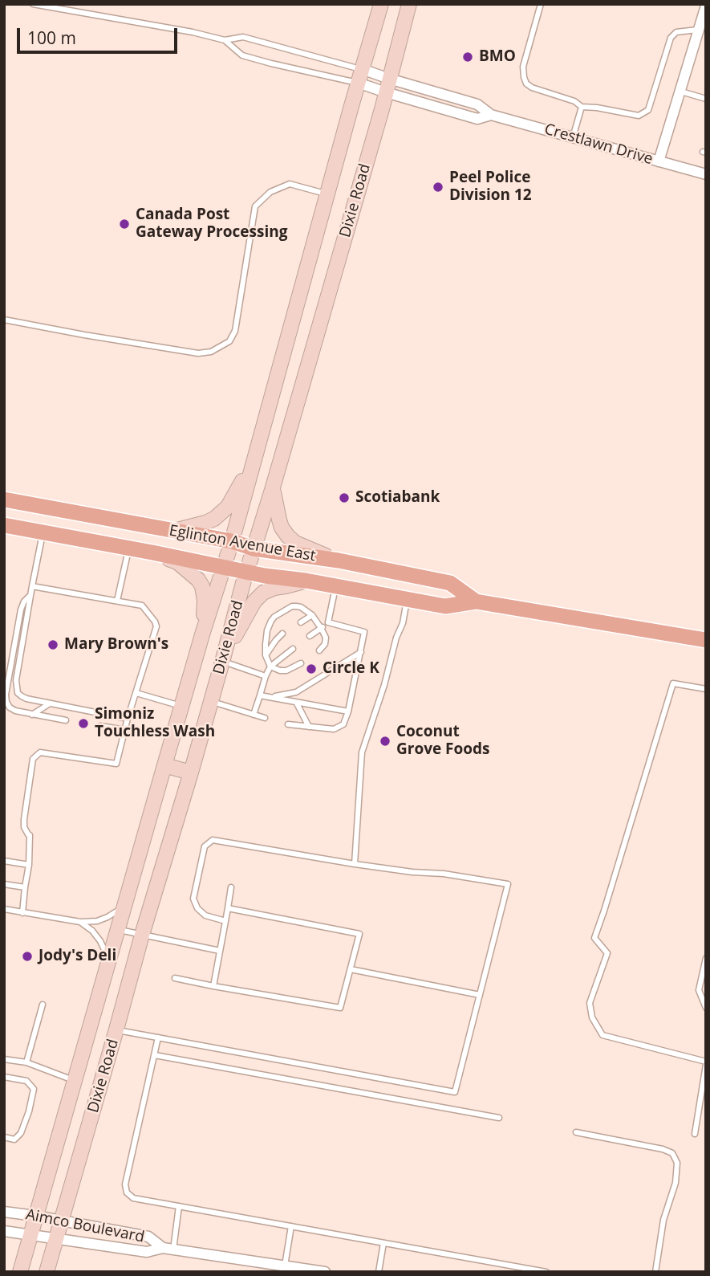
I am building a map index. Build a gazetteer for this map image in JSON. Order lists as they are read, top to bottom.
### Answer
{
  "streets": {
    "main road": ["Dixie Road", "Eglinton Avenue East"],
    "street": ["Crestlawn Drive", "Aimco Boulevard"]
  },
  "crossings": [
    ["Crestlawn Drive", "Dixie Road"],
    ["Dixie Road", "Eglinton Avenue East"],
    ["Dixie Road", "Aimco Boulevard"]
  ],
  "places": [
    "BMO",
    "Peel Police Division 12",
    "Canada Post Gateway Processing",
    "Scotiabank",
    "Mary Brown's",
    "Circle K",
    "Simoniz Touchless Wash",
    "Coconut Grove Foods",
    "Jody's Deli"
  ],
  "scale_bar": "100 m"
}
